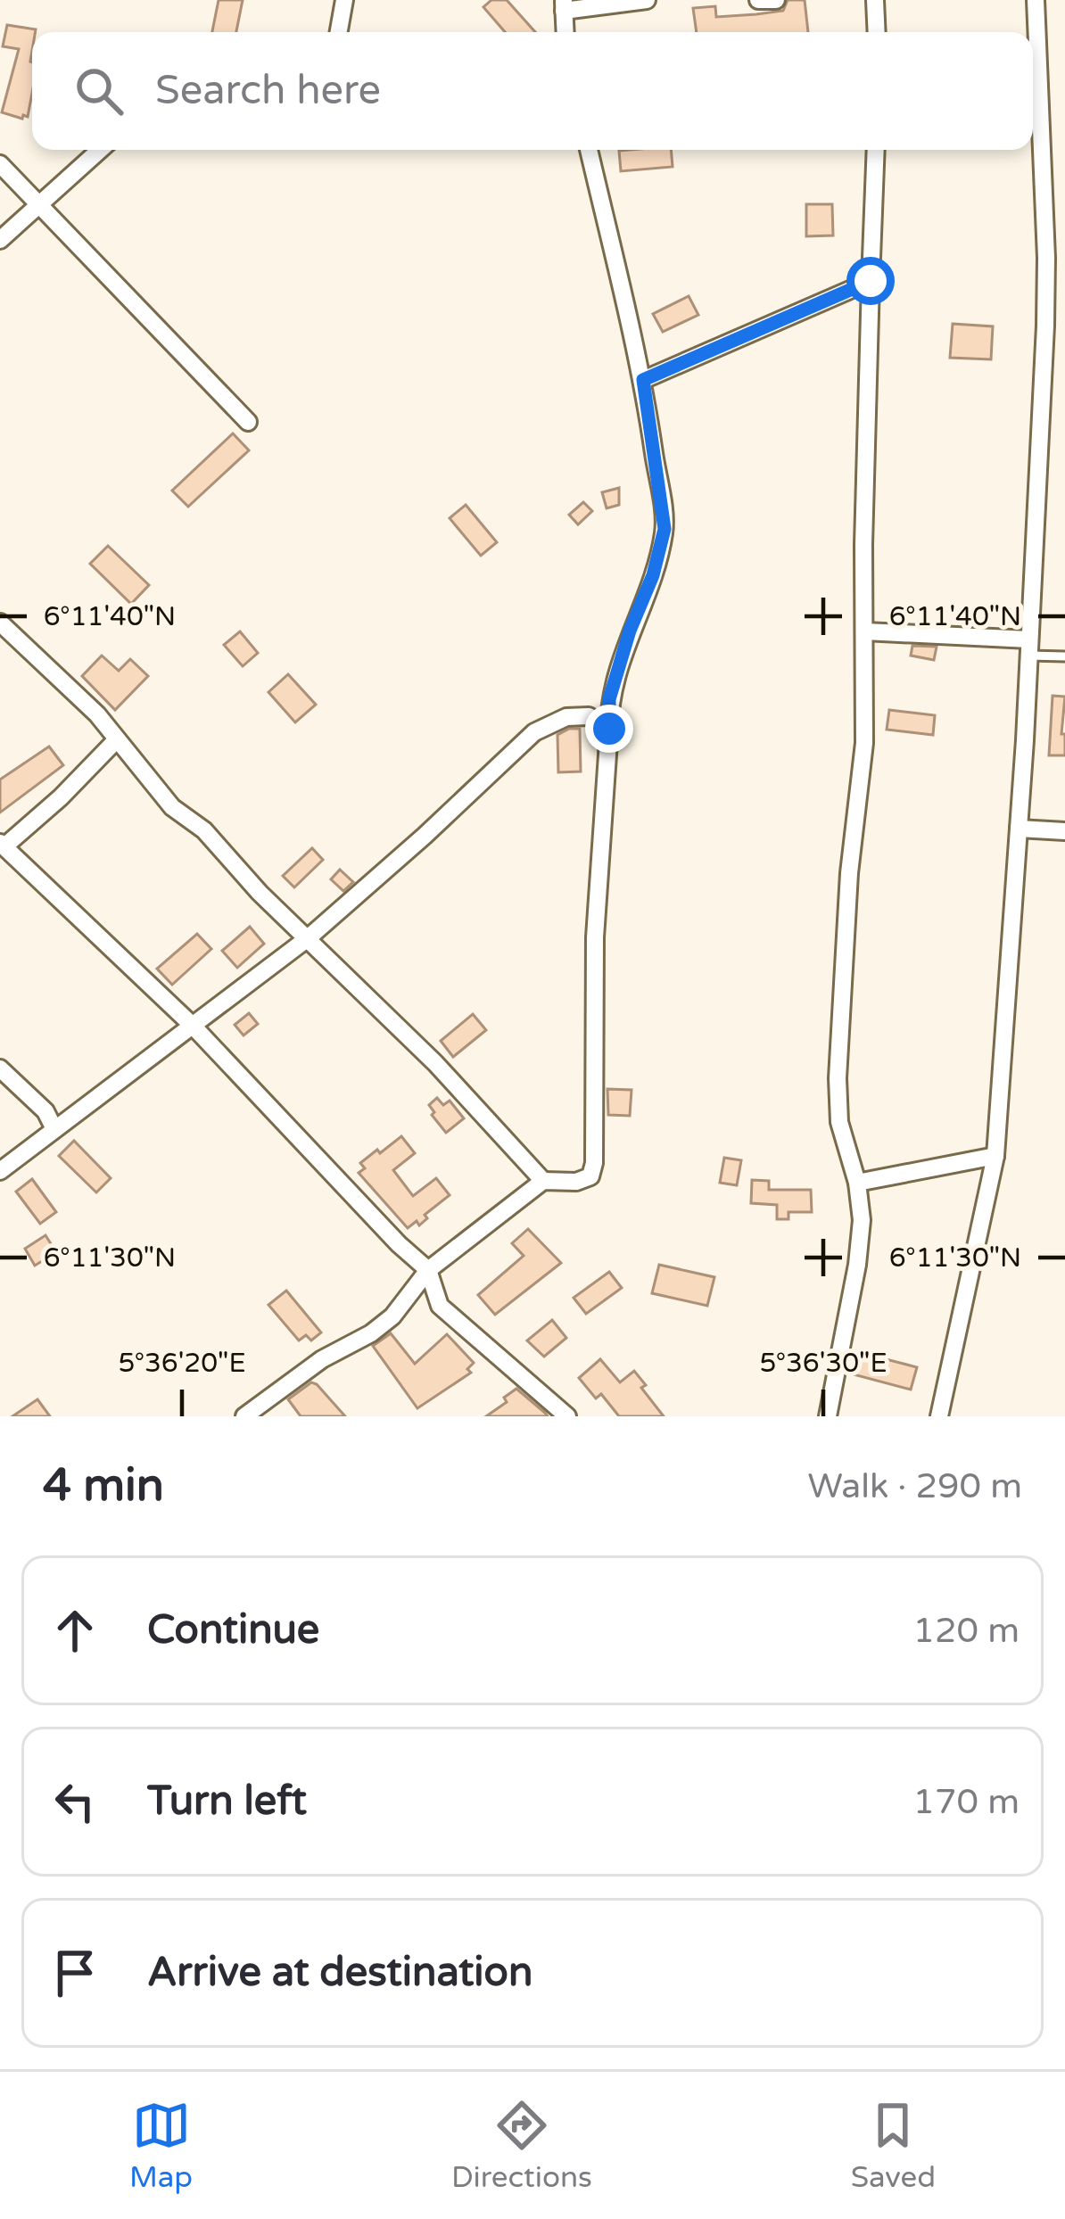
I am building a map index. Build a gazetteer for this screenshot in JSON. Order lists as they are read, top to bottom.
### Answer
{
  "page": {
    "search": "Search here",
    "heading": ["4 min", "Walk · 290 m"],
    "list": [
      ["Continue", "120 m"],
      ["Turn left", "170 m"],
      "Arrive at destination"
    ],
    "nav": ["Map", "Directions", "Saved"]
  },
  "coordinates": [
    "6°11'40\"N",
    "6°11'30\"N",
    "5°36'20\"E",
    "5°36'30\"E"
  ]
}
